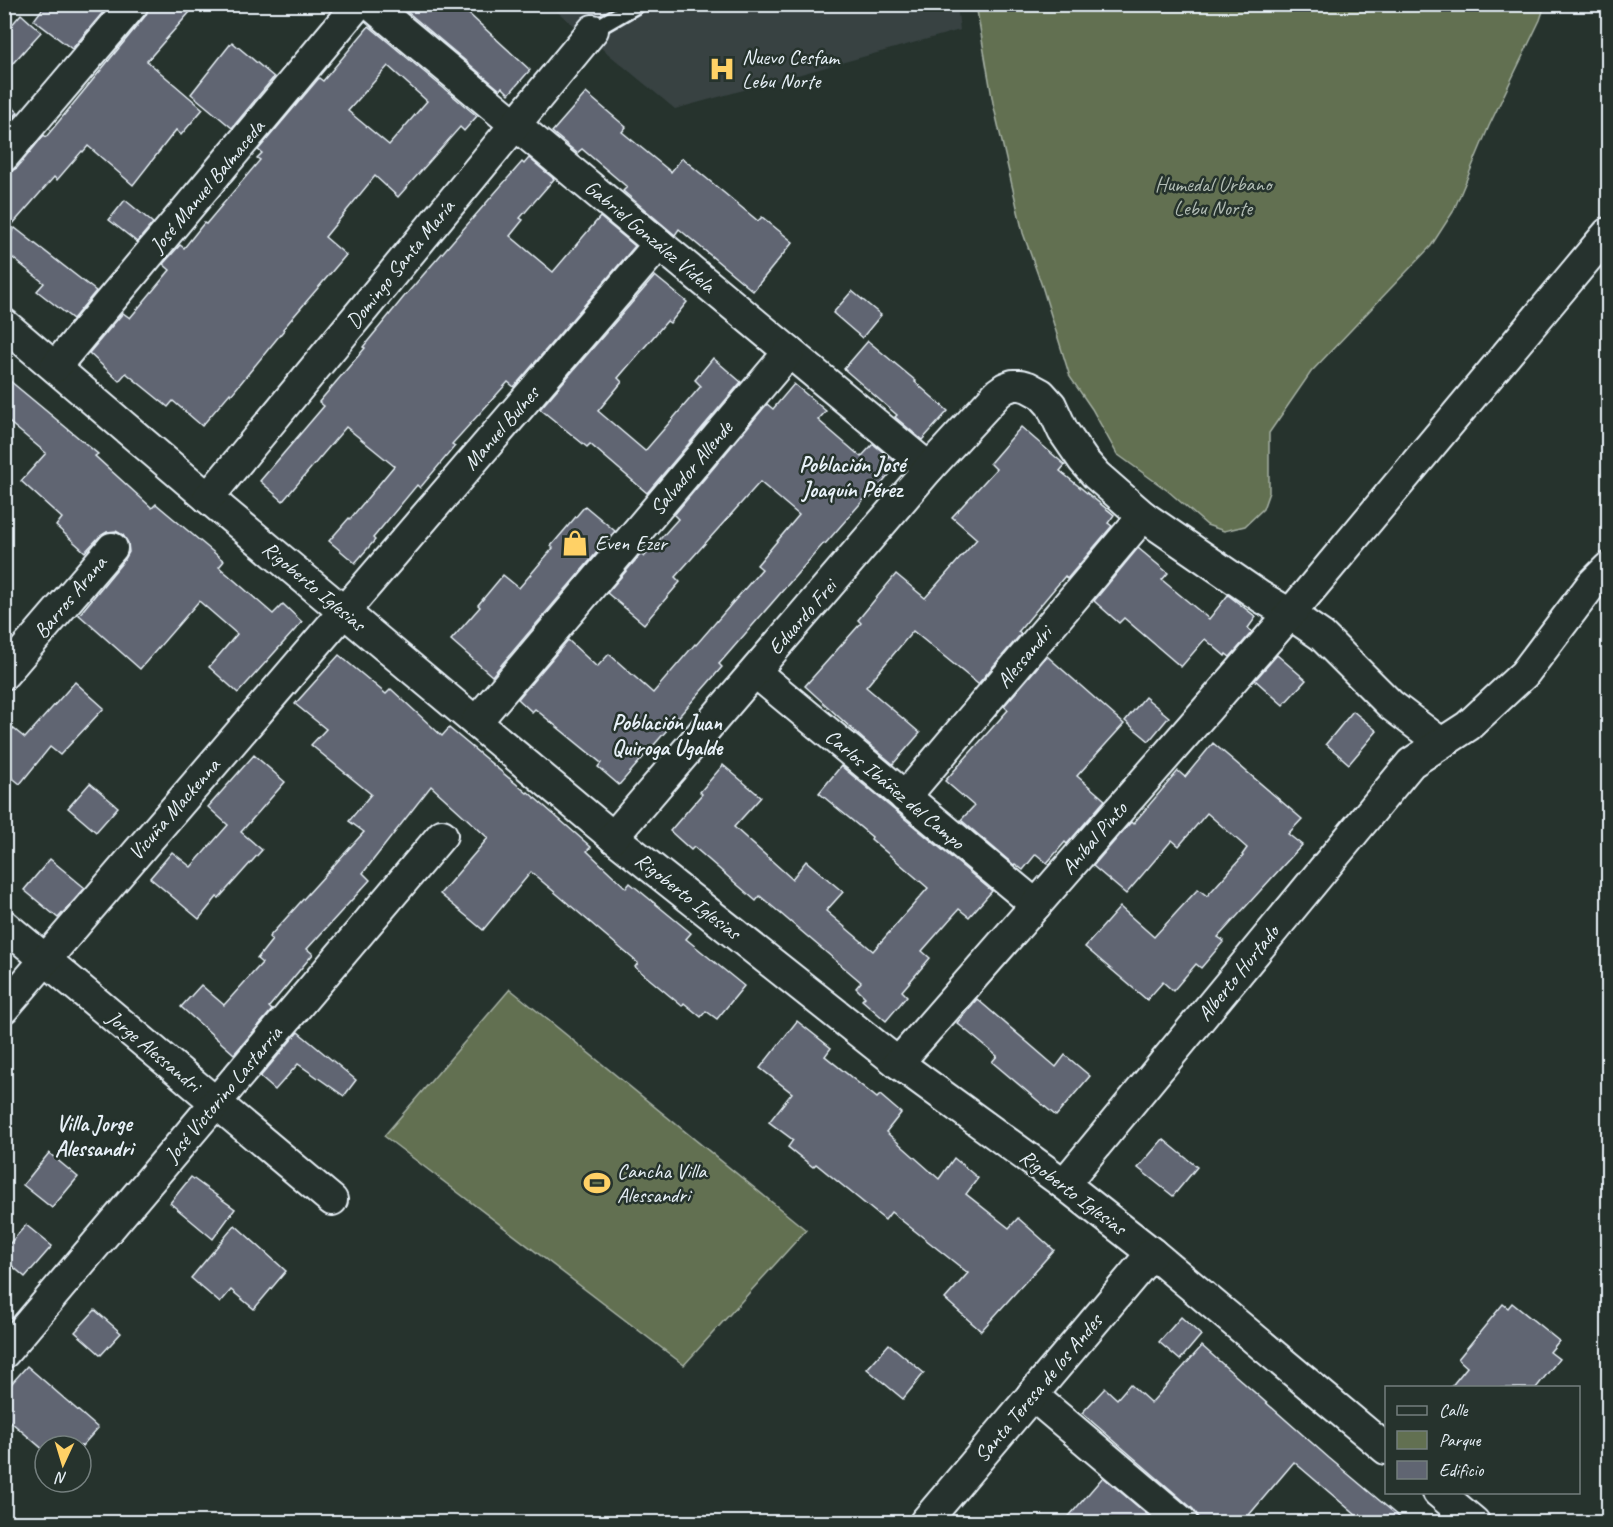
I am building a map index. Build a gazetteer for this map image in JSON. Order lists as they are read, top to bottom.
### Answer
{
  "streets": {
    "street": [
      "José Manuel Balmaceda",
      "Gabriel González Videla",
      "Domingo Santa María",
      "Manuel Bulnes",
      "Salvador Allende",
      "Rigoberto Iglesias",
      "Barros Arana",
      "Eduardo Frei",
      "Alessandri",
      "Carlos Ibáñez del Campo",
      "Vicuña Mackenna",
      "Aníbal Pinto",
      "Alberto Hurtado",
      "Jorge Alessandri",
      "José Victorino Lastarria",
      "Santa Teresa de los Andes"
    ]
  },
  "crossings": [
    ["José Manuel Balmaceda", "Rigoberto Iglesias"],
    ["Gabriel González Videla", "Domingo Santa María"],
    ["Gabriel González Videla", "Manuel Bulnes"],
    ["Gabriel González Videla", "Salvador Allende"],
    ["Gabriel González Videla", "Eduardo Frei"],
    ["Domingo Santa María", "Rigoberto Iglesias"],
    ["Manuel Bulnes", "Rigoberto Iglesias"],
    ["Manuel Bulnes", "Vicuña Mackenna"],
    ["Salvador Allende", "Rigoberto Iglesias"],
    ["Rigoberto Iglesias", "Eduardo Frei"],
    ["Rigoberto Iglesias", "Vicuña Mackenna"],
    ["Rigoberto Iglesias", "Aníbal Pinto"],
    ["Rigoberto Iglesias", "Alberto Hurtado"],
    ["Rigoberto Iglesias", "Santa Teresa de los Andes"],
    ["Eduardo Frei", "Alessandri"],
    ["Eduardo Frei", "Carlos Ibáñez del Campo"],
    ["Alessandri", "Carlos Ibáñez del Campo"],
    ["Carlos Ibáñez del Campo", "Aníbal Pinto"],
    ["Vicuña Mackenna", "Jorge Alessandri"],
    ["Jorge Alessandri", "José Victorino Lastarria"]
  ],
  "districts": ["Población José Joaquín Pérez", "Población Juan Quiroga Ugalde", "Villa Jorge Alessandri"],
  "parks": ["Humedal Urbano Lebu Norte"],
  "places": {
    "hospital": ["Nuevo Cesfam Lebu Norte"],
    "shop": ["Even Ezer"],
    "sports": ["Cancha Villa Alessandri"]
  },
  "legend": ["Calle", "Parque", "Edificio"],
  "north": "bottom"
}
